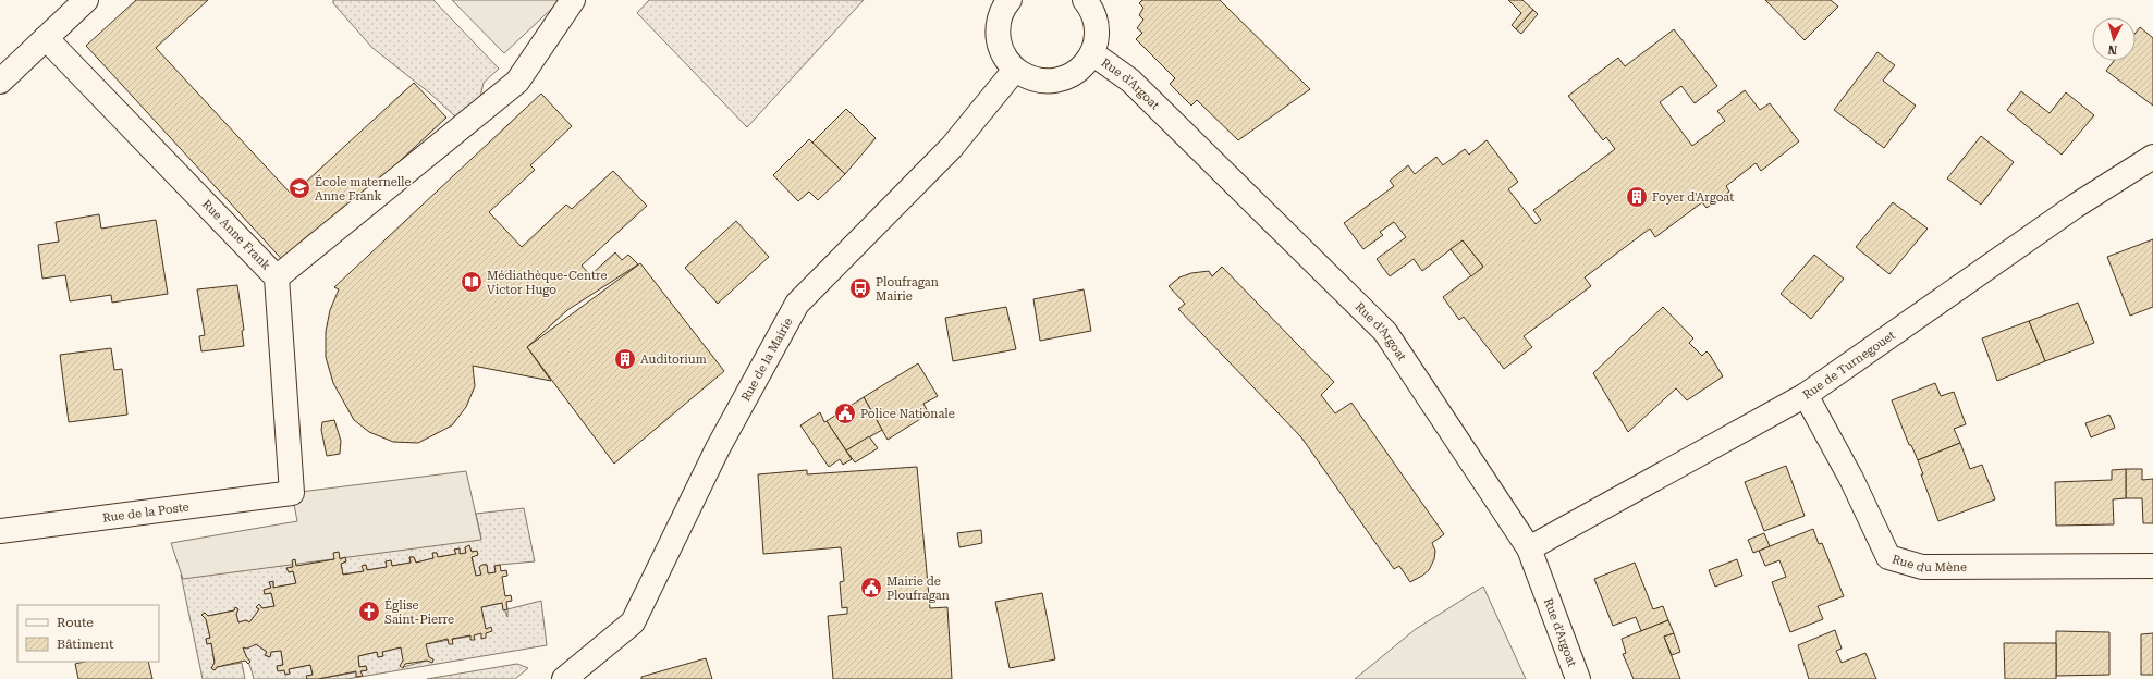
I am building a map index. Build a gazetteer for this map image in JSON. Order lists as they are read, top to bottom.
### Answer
{
  "streets": {
    "street": [
      "Rue d'Argoat",
      "Rue Anne Frank",
      "Rue de la Mairie",
      "Rue de Turnegouet",
      "Rue de la Poste",
      "Rue du Mène"
    ]
  },
  "crossings": [
    ["Rue d'Argoat", "Rue de Turnegouet"],
    ["Rue Anne Frank", "Rue de la Poste"],
    ["Rue de Turnegouet", "Rue du Mène"]
  ],
  "places": {
    "school or university": ["École maternelle Anne Frank"],
    "building": ["Foyer d'Argoat", "Auditorium"],
    "library": ["Médiathèque-Centre Victor Hugo"],
    "bus stop": ["Ploufragan Mairie"],
    "public building": ["Police Nationale", "Mairie de Ploufragan"],
    "church": ["Église Saint-Pierre"]
  },
  "legend": ["Route", "Bâtiment"],
  "north": "bottom"
}
